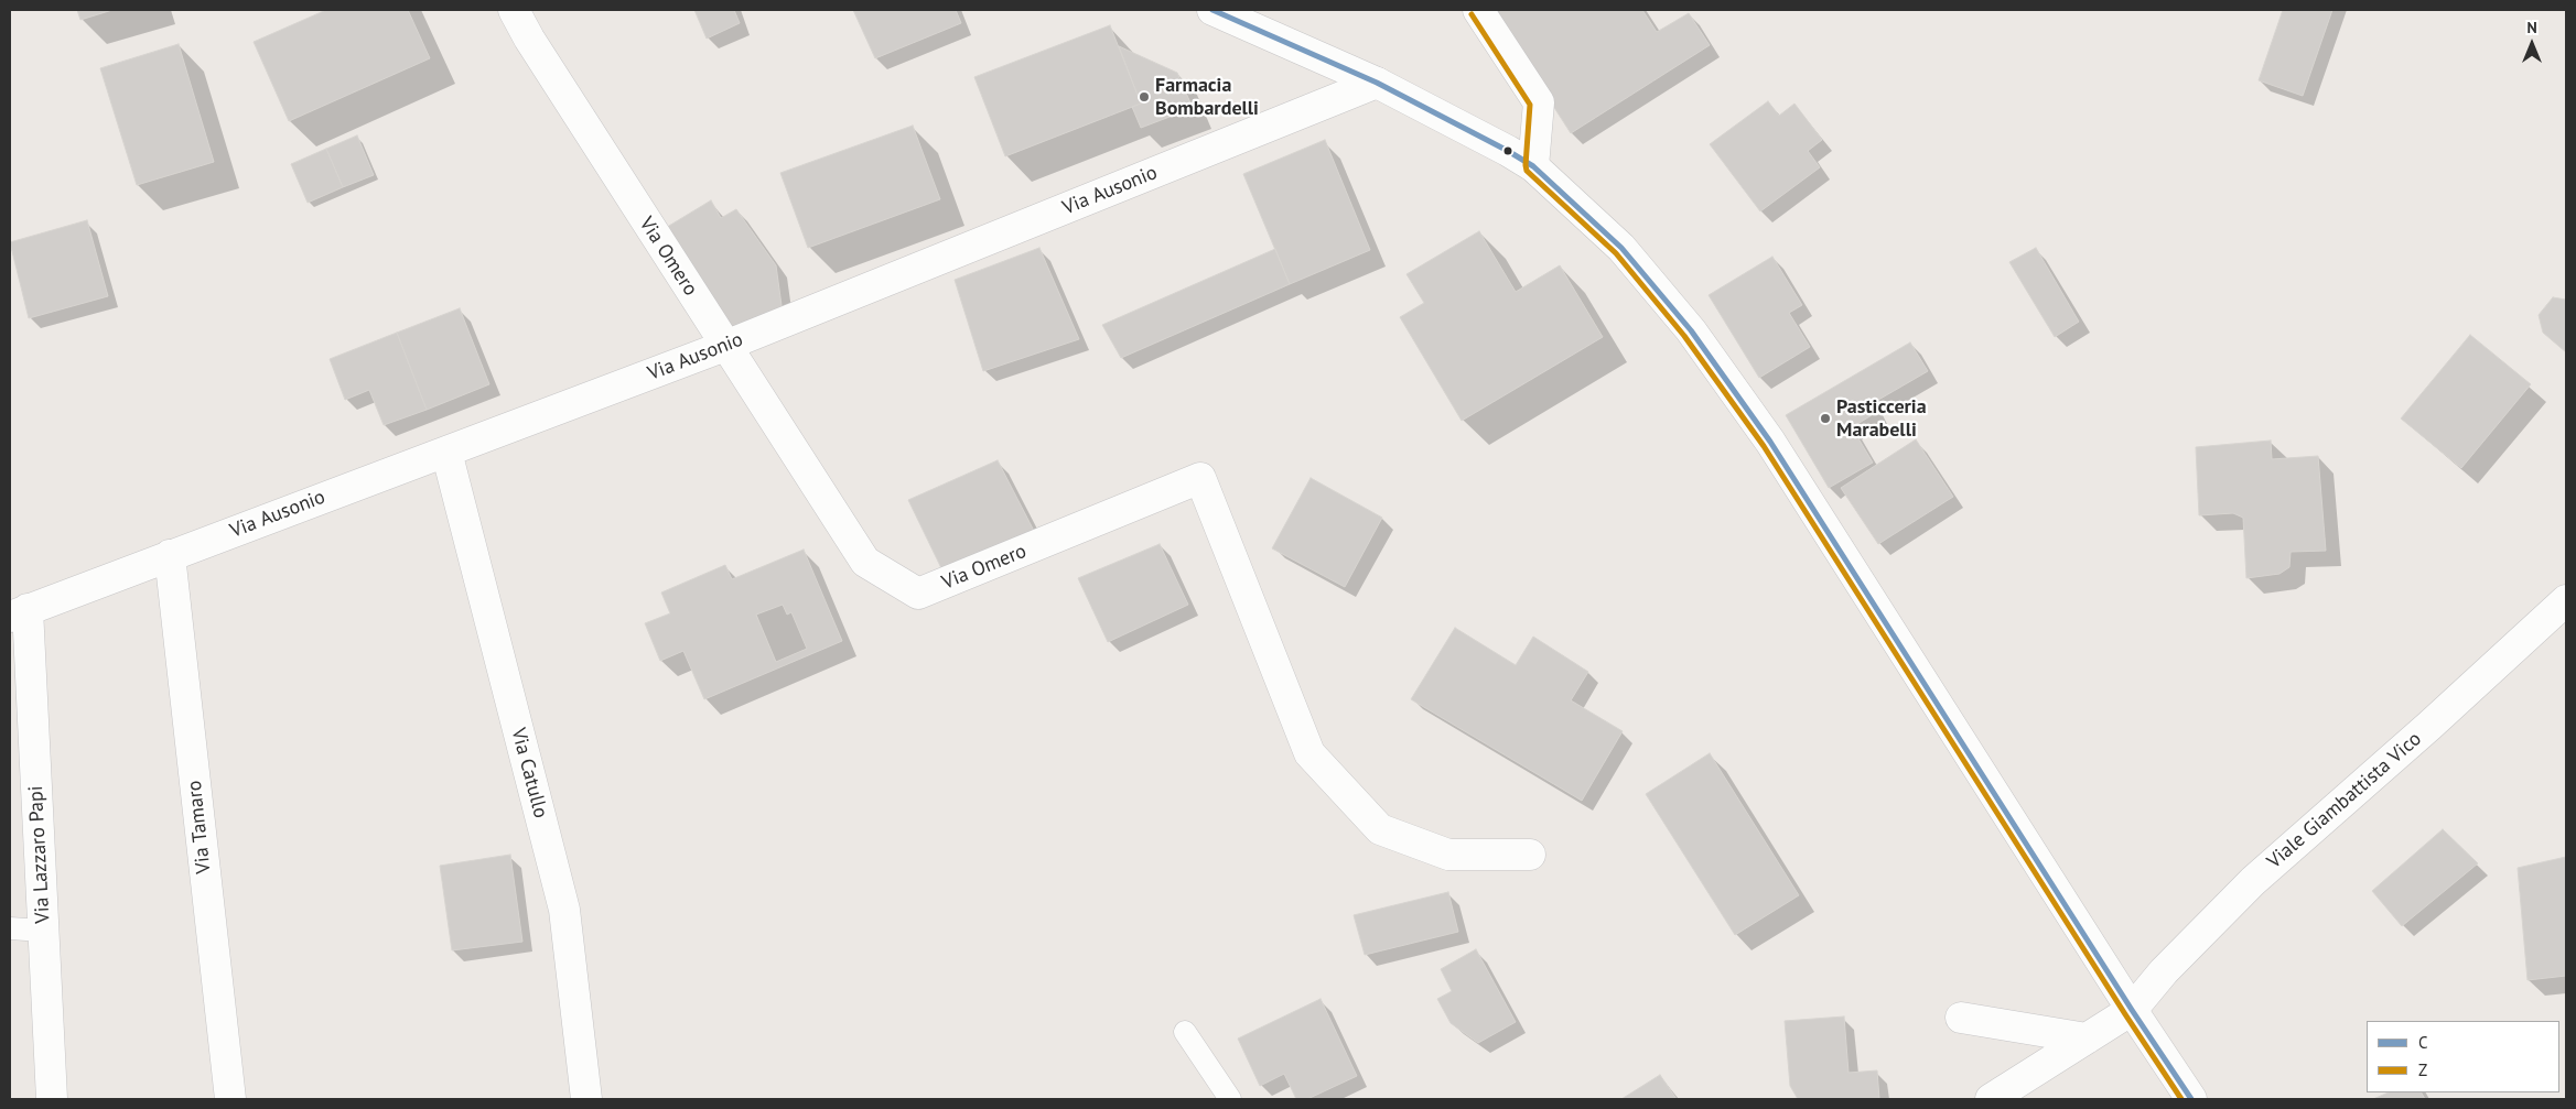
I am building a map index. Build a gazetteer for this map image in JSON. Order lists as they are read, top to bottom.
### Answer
{
  "streets": {
    "street": [
      "Via Ausonio",
      "Via Omero",
      "Via Catullo",
      "Viale Giambattista Vico",
      "Via Tamaro",
      "Via Lazzaro Papi"
    ]
  },
  "crossings": [
    ["Via Ausonio", "Via Omero"],
    ["Via Ausonio", "Via Catullo"],
    ["Via Ausonio", "Via Tamaro"],
    ["Via Ausonio", "Via Lazzaro Papi"]
  ],
  "places": ["Farmacia Bombardelli", "Pasticceria Marabelli"],
  "lines": ["transit line C", "transit line Z"],
  "legend": ["C", "Z"],
  "north": "top"
}
